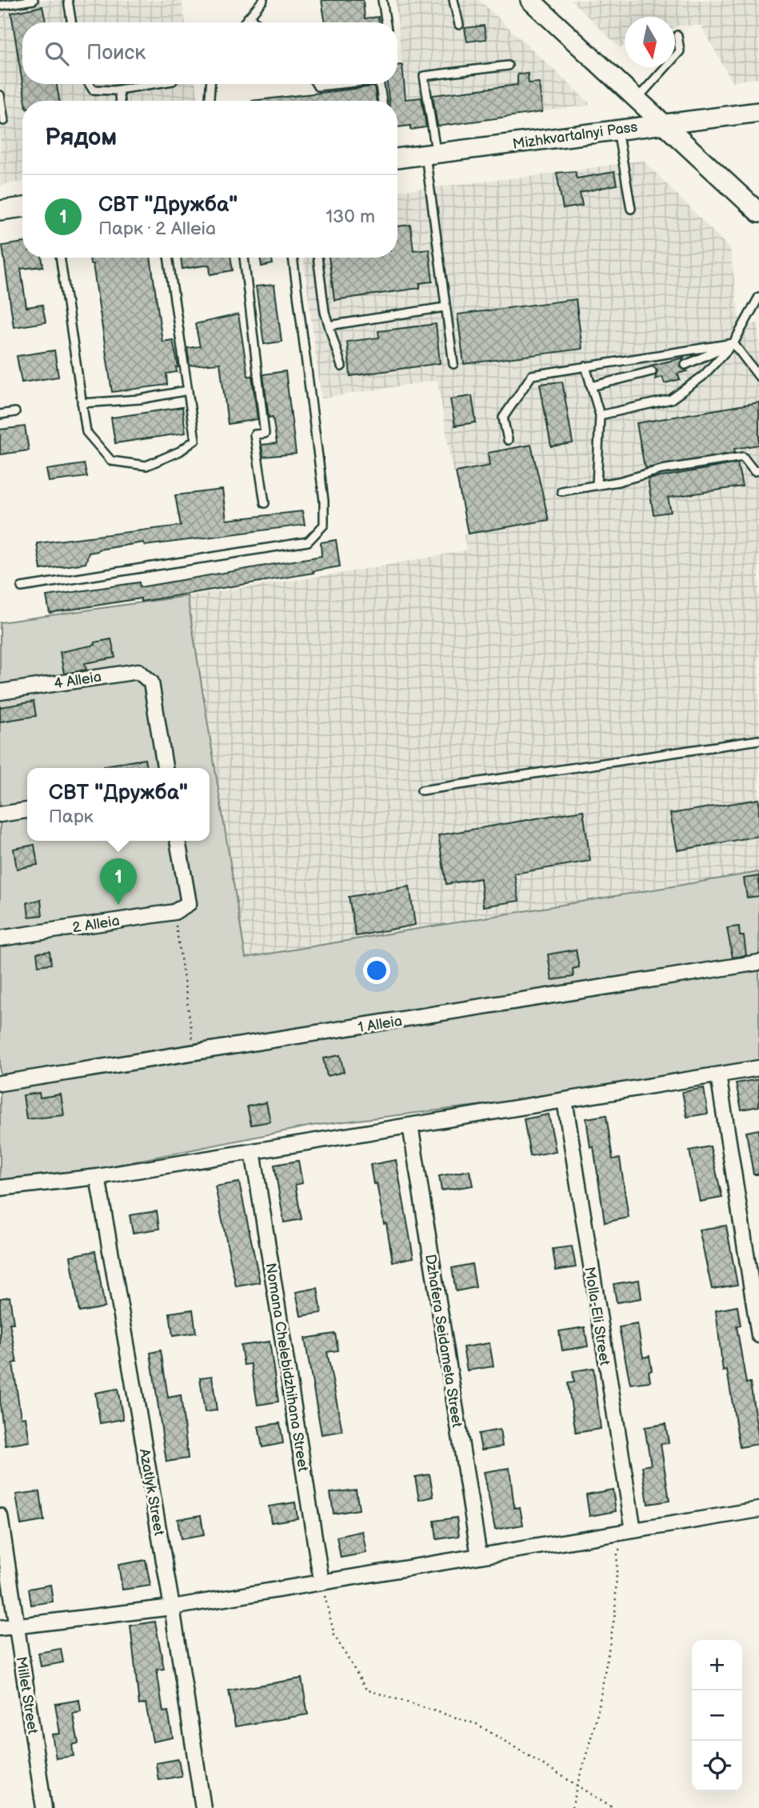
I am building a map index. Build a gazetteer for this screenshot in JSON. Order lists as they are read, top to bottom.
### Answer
{
  "streets": {
    "main road": ["Mizhkvartalnyi Pass"],
    "street": [
      "4 Alleia",
      "2 Alleia",
      "1 Alleia",
      "Molla-Eli Street",
      "Dzhafera Seidameta Street",
      "Nomana Chelebidzhihana Street",
      "Azatlyk Street",
      "Millet Street"
    ]
  },
  "north": "bottom",
  "page": {
    "search": "Поиск",
    "heading": "Рядом",
    "list": [
      {
        "mark": "1",
        "name": "СВТ \"Дружба\"",
        "note": "Парк · 2 Alleia",
        "value": "130 m"
      }
    ],
    "popup": ["СВТ \"Дружба\"", "Парк"],
    "pins": "1",
    "map_buttons": ["+", "−"]
  }
}
